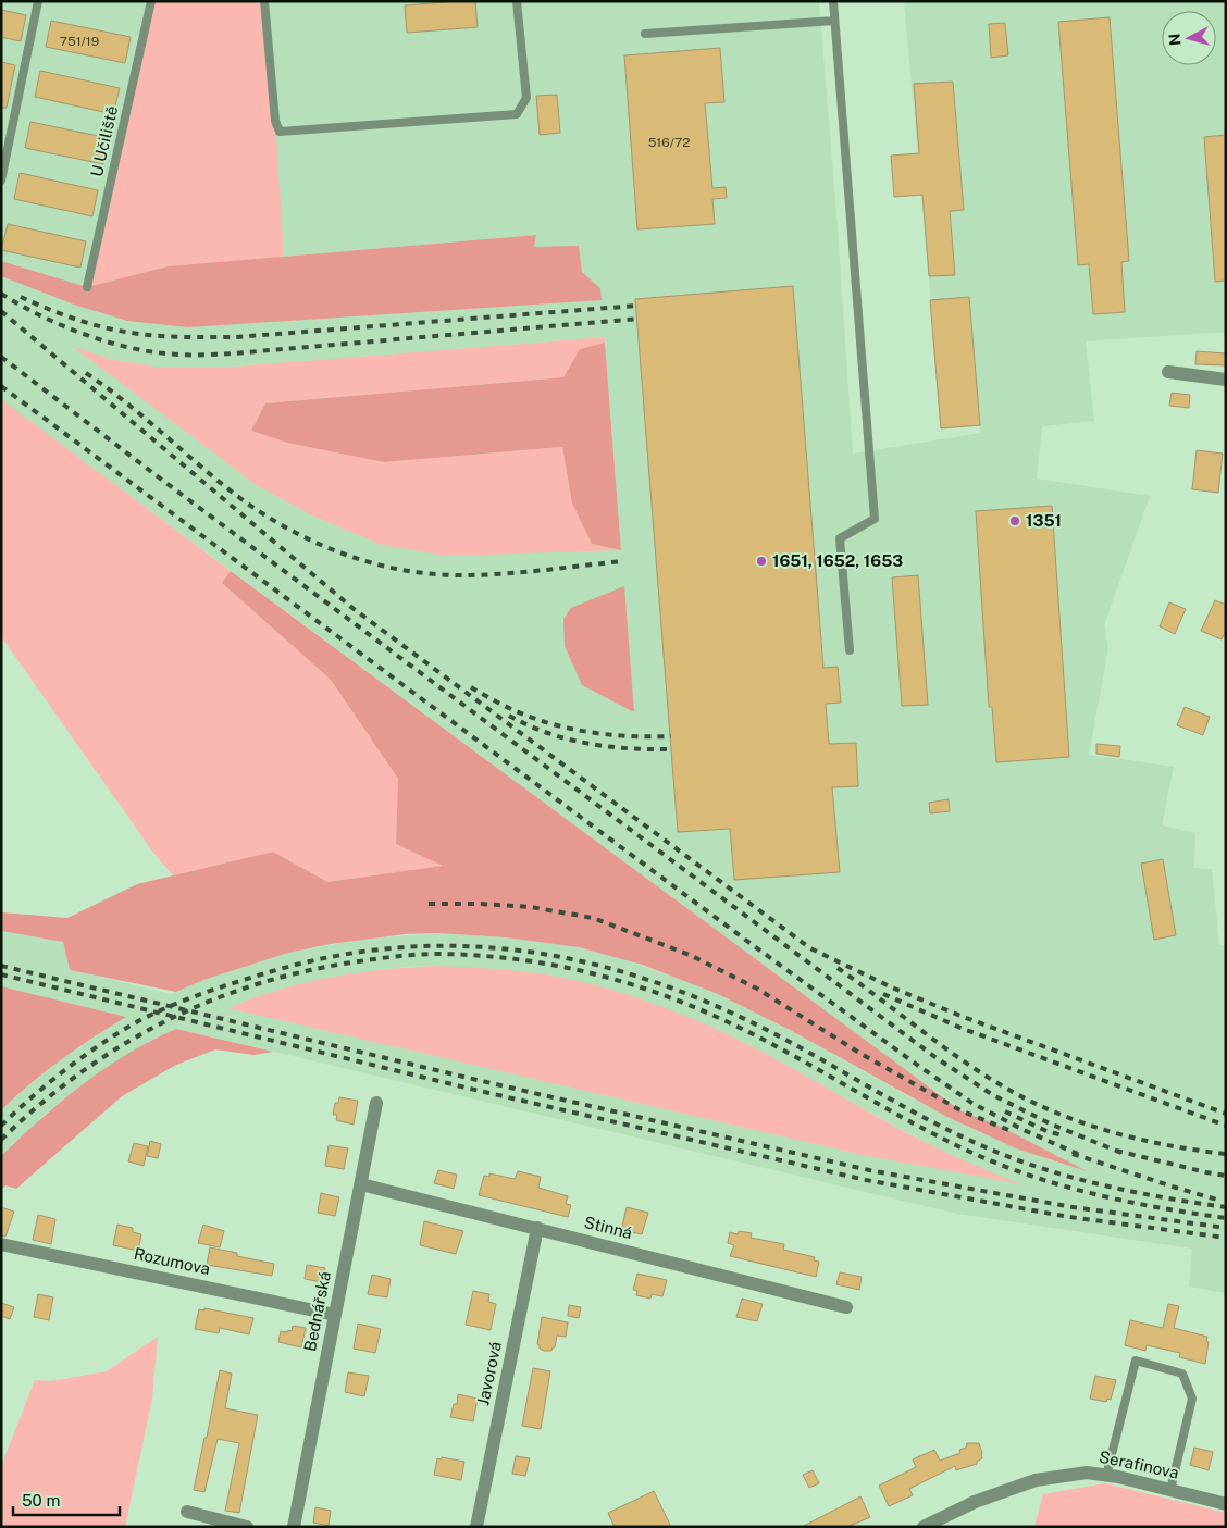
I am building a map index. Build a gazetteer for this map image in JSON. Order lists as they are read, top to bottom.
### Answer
{
  "streets": {
    "street": [
      "Stinná",
      "Rozumova",
      "Bednářská",
      "Javorová",
      "Serafinova"
    ],
    "lane": ["U Učiliště"]
  },
  "crossings": [
    ["Stinná", "Bednářská"],
    ["Stinná", "Javorová"],
    ["Rozumova", "Bednářská"]
  ],
  "places": ["1351", "1651, 1652, 1653"],
  "house_numbers": ["751/19", "516/72"],
  "scale_bar": "50 m",
  "north": "left"
}
